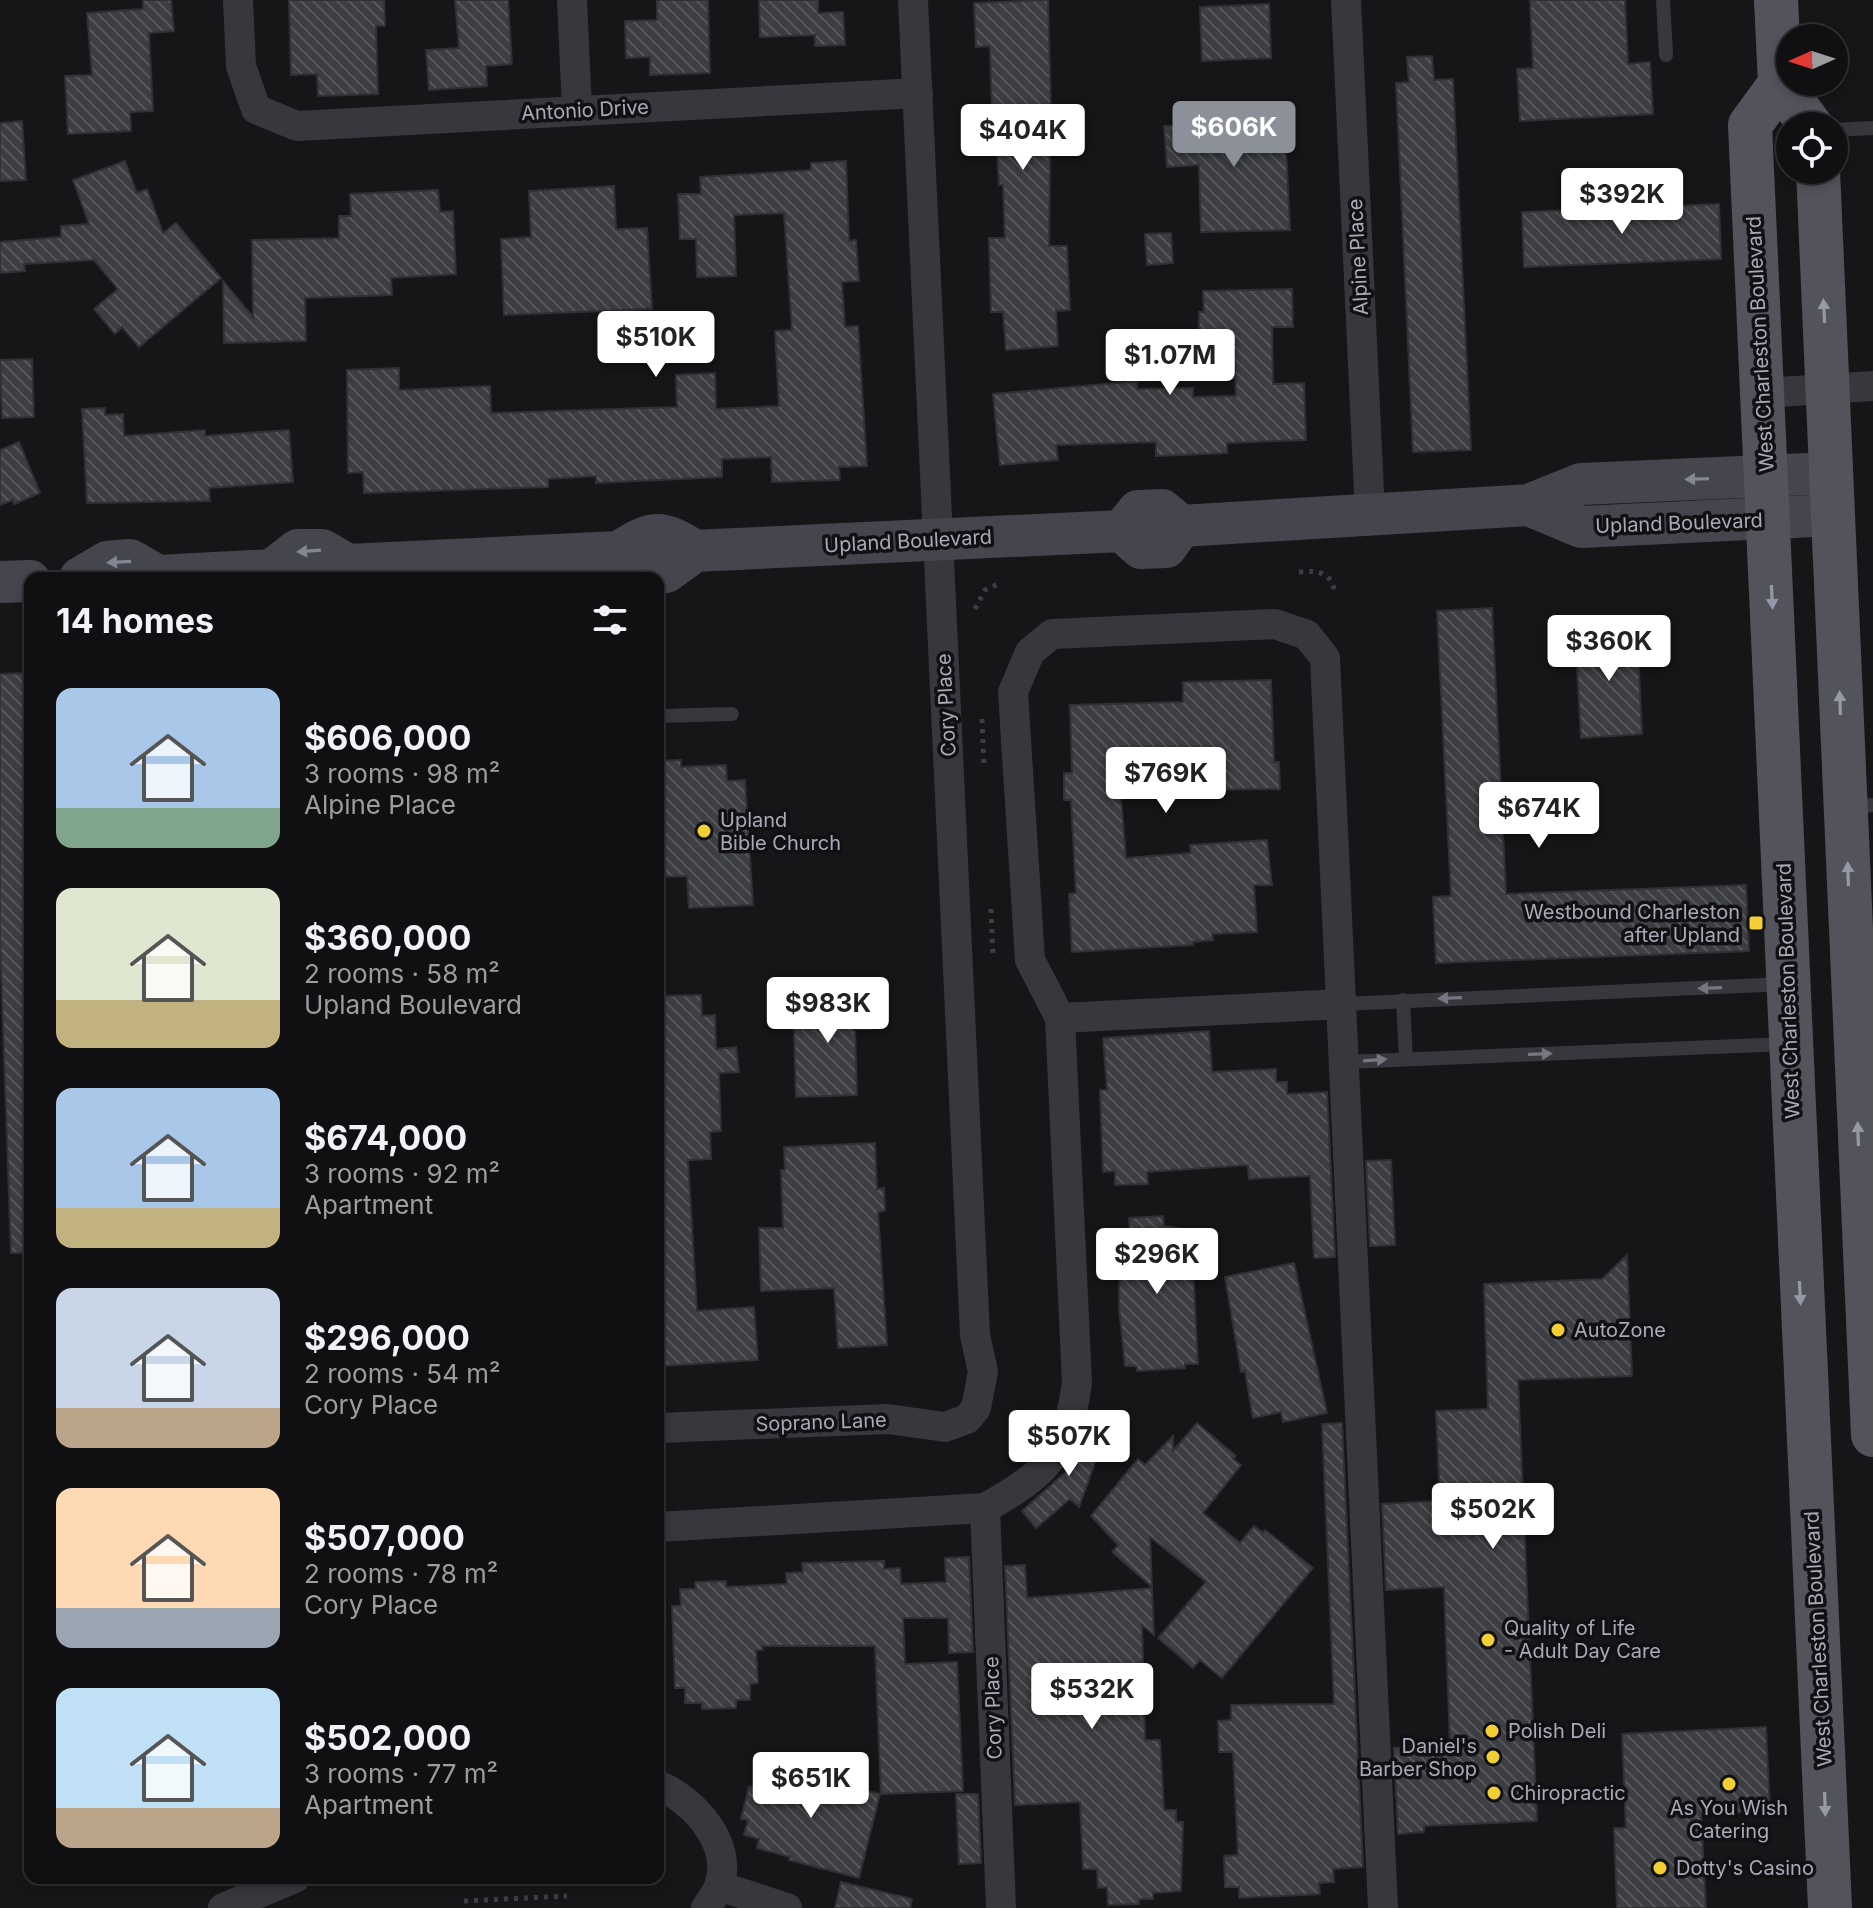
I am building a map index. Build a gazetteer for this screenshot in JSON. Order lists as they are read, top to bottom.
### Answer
{
  "streets": {
    "main road": ["West Charleston Boulevard"],
    "street": [
      "Antonio Drive",
      "Alpine Place",
      "Upland Boulevard",
      "Cory Place",
      "Soprano Lane"
    ]
  },
  "crossings": [
    ["Antonio Drive", "Cory Place"],
    ["Alpine Place", "Upland Boulevard"],
    ["West Charleston Boulevard", "Upland Boulevard"],
    ["Upland Boulevard", "Cory Place"],
    ["Cory Place", "Soprano Lane"]
  ],
  "places": {
    "other": [
      "Upland Bible Church",
      "AutoZone",
      "Quality of Life - Adult Day Care",
      "Polish Deli",
      "Daniel's Barber Shop",
      "As You Wish Catering",
      "Chiropractic",
      "Dotty's Casino"
    ],
    "transit": ["Westbound Charleston after Upland"]
  },
  "north": "left",
  "page": {
    "price": [
      "$606K",
      "$404K",
      "$392K",
      "$510K",
      "$1.07M",
      "$360K",
      "$769K",
      "$674K",
      "$983K",
      "$296K",
      "$507K",
      "$502K",
      "$532K",
      "$651K"
    ],
    "heading": "14 homes",
    "list": [
      {
        "name": "$606,000",
        "note": "3 rooms · 98 m² · Alpine Place"
      },
      {
        "name": "$360,000",
        "note": "2 rooms · 58 m² · Upland Boulevard"
      },
      {
        "name": "$674,000",
        "note": "3 rooms · 92 m² · Apartment"
      },
      {
        "name": "$296,000",
        "note": "2 rooms · 54 m² · Cory Place"
      },
      {
        "name": "$507,000",
        "note": "2 rooms · 78 m² · Cory Place"
      },
      {
        "name": "$502,000",
        "note": "3 rooms · 77 m² · Apartment"
      }
    ]
  }
}
